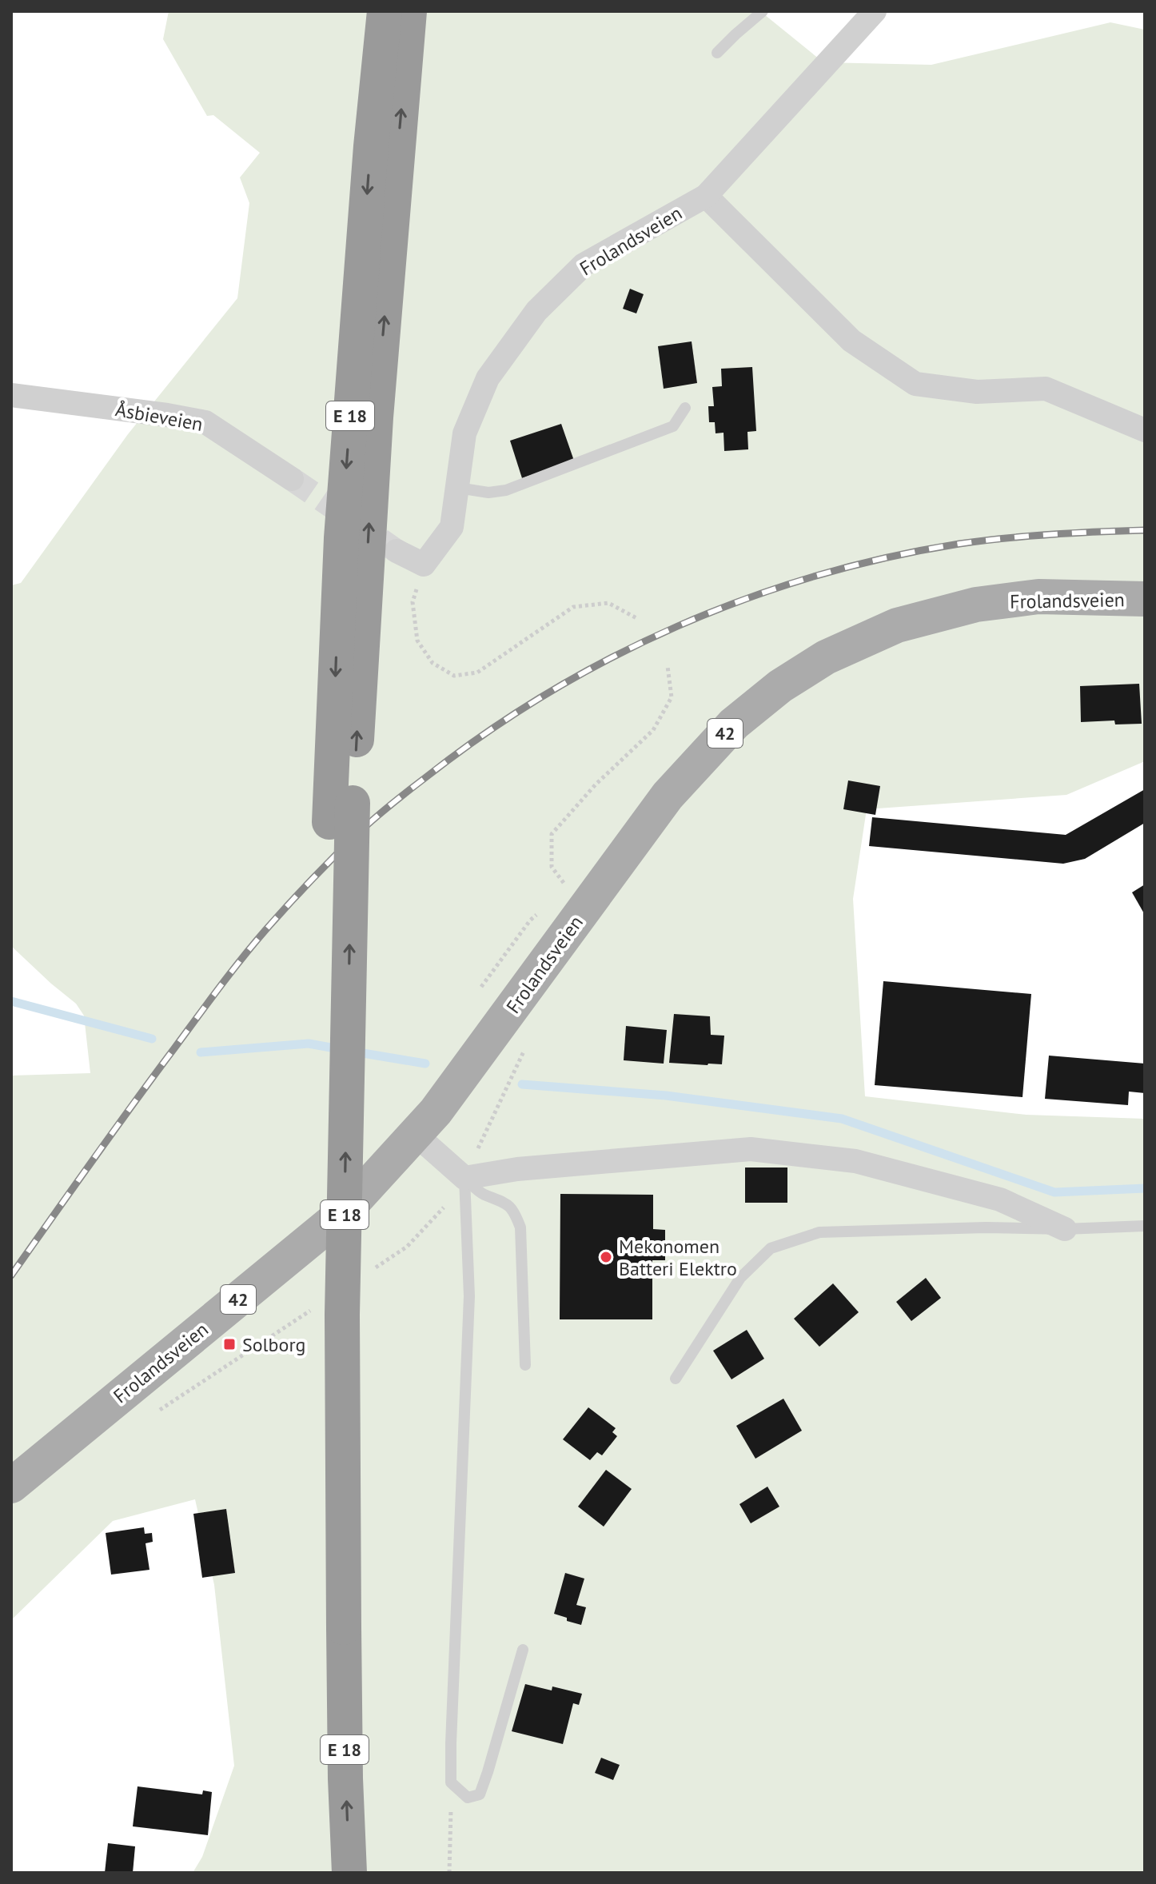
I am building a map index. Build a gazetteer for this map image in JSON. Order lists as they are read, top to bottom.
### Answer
{
  "streets": {
    "highway": ["E 18"],
    "main road": ["Frolandsveien", "42"],
    "street": ["Åsbieveien"]
  },
  "places": {
    "other": ["Mekonomen Batteri Elektro"],
    "transit": ["Solborg"]
  }
}
